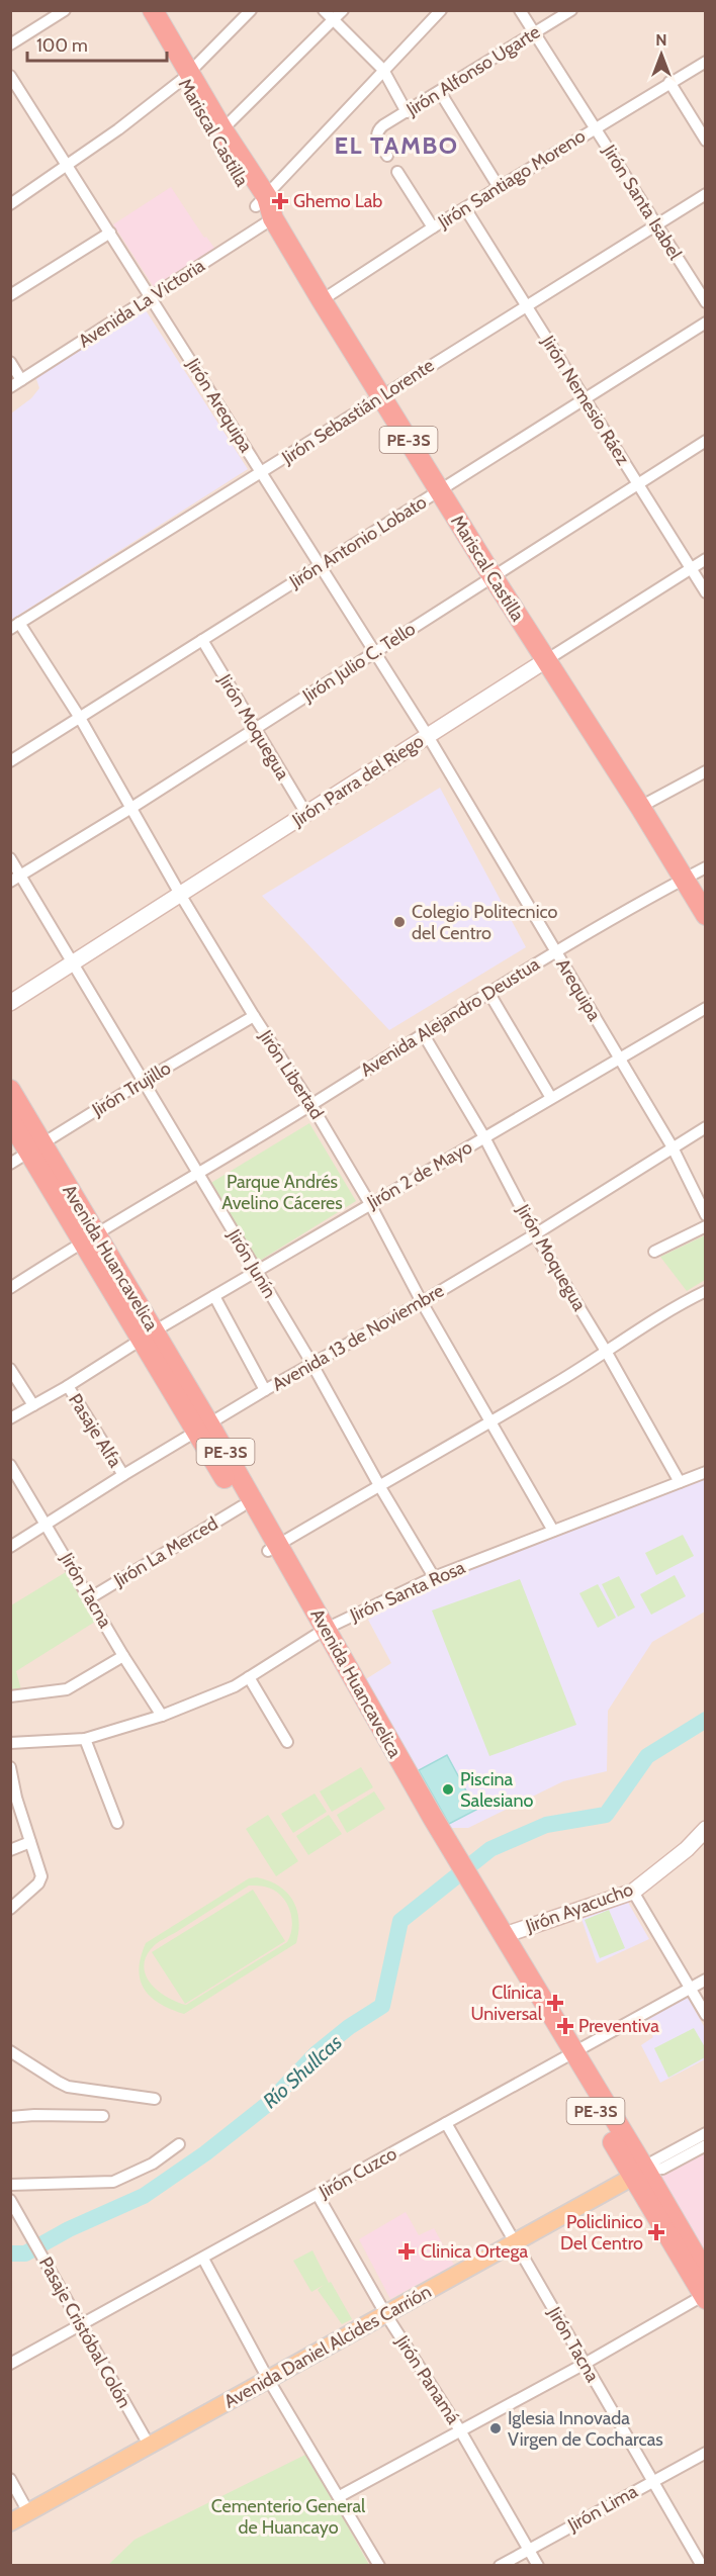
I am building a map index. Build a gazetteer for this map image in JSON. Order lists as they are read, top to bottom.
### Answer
{
  "streets": {
    "highway": ["Mariscal Castilla", "PE-3S", "Avenida Huancavelica"],
    "main road": ["Avenida Daniel Alcides Carrión"],
    "street": [
      "Jirón Alfonso Ugarte",
      "Jirón Santiago Moreno",
      "Jirón Santa Isabel",
      "Avenida La Victoria",
      "Jirón Nemesio Ráez",
      "Jirón Arequipa",
      "Jirón Sebastián Lorente",
      "Jirón Antonio Lobato",
      "Jirón Julio C. Tello",
      "Jirón Moquegua",
      "Jirón Parra del Riego",
      "Arequipa",
      "Avenida Alejandro Deustua",
      "Jirón Libertad",
      "Jirón Trujillo",
      "Jirón 2 de Mayo",
      "Jirón Junín",
      "Avenida 13 de Noviembre",
      "Pasaje Alfa",
      "Jirón La Merced",
      "Jirón Tacna",
      "Jirón Santa Rosa",
      "Jirón Ayacucho",
      "Jirón Cuzco",
      "Pasaje Cristóbal Colón",
      "Jirón Panamá",
      "Jirón Lima"
    ]
  },
  "crossings": [
    ["Jirón Alfonso Ugarte", "Jirón Santa Isabel"],
    ["Mariscal Castilla", "Jirón Santiago Moreno"],
    ["Mariscal Castilla", "Avenida La Victoria"],
    ["Mariscal Castilla", "Jirón Sebastián Lorente"],
    ["Mariscal Castilla", "Jirón Antonio Lobato"],
    ["Mariscal Castilla", "Jirón Julio C. Tello"],
    ["Mariscal Castilla", "Jirón Parra del Riego"],
    ["Mariscal Castilla", "Avenida Alejandro Deustua"],
    ["Jirón Santiago Moreno", "Jirón Santa Isabel"],
    ["Jirón Santiago Moreno", "Jirón Nemesio Ráez"],
    ["Jirón Santa Isabel", "Jirón Sebastián Lorente"],
    ["Avenida La Victoria", "Jirón Arequipa"],
    ["Jirón Nemesio Ráez", "Jirón Sebastián Lorente"],
    ["Jirón Nemesio Ráez", "Jirón Antonio Lobato"],
    ["Jirón Nemesio Ráez", "Jirón Julio C. Tello"],
    ["Jirón Nemesio Ráez", "Jirón Parra del Riego"],
    ["Jirón Arequipa", "Jirón Sebastián Lorente"],
    ["Jirón Arequipa", "Jirón Antonio Lobato"],
    ["Jirón Arequipa", "Jirón Julio C. Tello"],
    ["Jirón Arequipa", "Jirón Parra del Riego"],
    ["Jirón Arequipa", "Arequipa"],
    ["Jirón Sebastián Lorente", "Jirón Libertad"],
    ["Jirón Antonio Lobato", "Jirón Moquegua"],
    ["Jirón Antonio Lobato", "Jirón Libertad"],
    ["Jirón Julio C. Tello", "Jirón Moquegua"],
    ["Jirón Julio C. Tello", "Jirón Libertad"],
    ["Jirón Julio C. Tello", "Jirón Junín"],
    ["Jirón Moquegua", "Jirón Parra del Riego"],
    ["Jirón Moquegua", "Avenida Alejandro Deustua"],
    ["Jirón Moquegua", "Jirón 2 de Mayo"],
    ["Jirón Moquegua", "Avenida 13 de Noviembre"],
    ["Jirón Moquegua", "Jirón Santa Rosa"],
    ["Jirón Parra del Riego", "Arequipa"],
    ["Jirón Parra del Riego", "Jirón Libertad"],
    ["Jirón Parra del Riego", "Jirón Junín"],
    ["Arequipa", "Avenida Alejandro Deustua"],
    ["Arequipa", "Jirón 2 de Mayo"],
    ["Arequipa", "Avenida 13 de Noviembre"],
    ["Avenida Alejandro Deustua", "Jirón Libertad"],
    ["Avenida Alejandro Deustua", "Avenida Huancavelica"],
    ["Avenida Alejandro Deustua", "Jirón Junín"],
    ["Jirón Libertad", "Jirón Trujillo"],
    ["Jirón Libertad", "Jirón 2 de Mayo"],
    ["Jirón Libertad", "Avenida 13 de Noviembre"],
    ["Jirón Libertad", "Jirón Santa Rosa"],
    ["Jirón Trujillo", "Avenida Huancavelica"],
    ["Jirón Trujillo", "Jirón Junín"],
    ["Jirón 2 de Mayo", "Avenida Huancavelica"],
    ["Jirón 2 de Mayo", "Jirón Junín"],
    ["Jirón 2 de Mayo", "Pasaje Alfa"],
    ["Avenida Huancavelica", "Avenida 13 de Noviembre"],
    ["Avenida Huancavelica", "Jirón La Merced"],
    ["Avenida Huancavelica", "Jirón Santa Rosa"],
    ["Avenida Huancavelica", "Jirón Ayacucho"],
    ["Avenida Huancavelica", "Jirón Cuzco"],
    ["Avenida Huancavelica", "Avenida Daniel Alcides Carrión"],
    ["Jirón Junín", "Avenida 13 de Noviembre"],
    ["Jirón Junín", "Jirón Santa Rosa"],
    ["Avenida 13 de Noviembre", "Pasaje Alfa"],
    ["Avenida 13 de Noviembre", "Jirón Tacna"],
    ["Jirón La Merced", "Jirón Tacna"],
    ["Jirón Tacna", "Jirón Santa Rosa"],
    ["Jirón Tacna", "Jirón Cuzco"],
    ["Jirón Tacna", "Avenida Daniel Alcides Carrión"],
    ["Jirón Tacna", "Jirón Lima"],
    ["Jirón Cuzco", "Pasaje Cristóbal Colón"],
    ["Jirón Cuzco", "Jirón Panamá"],
    ["Pasaje Cristóbal Colón", "Avenida Daniel Alcides Carrión"],
    ["Avenida Daniel Alcides Carrión", "Jirón Panamá"],
    ["Jirón Panamá", "Jirón Lima"]
  ],
  "districts": ["EL TAMBO"],
  "water": ["Río Shullcas"],
  "parks": ["Parque Andrés Avelino Cáceres", "Cementerio General de Huancayo"],
  "places": {
    "health": [
      "Ghemo Lab",
      "Clínica Universal",
      "Preventiva",
      "Policlinico Del Centro",
      "Clinica Ortega"
    ],
    "other": ["Colegio Politecnico del Centro", "Piscina Salesiano", "Iglesia Innovada Virgen de Cocharcas"]
  },
  "scale_bar": "100 m",
  "north": "top"
}
